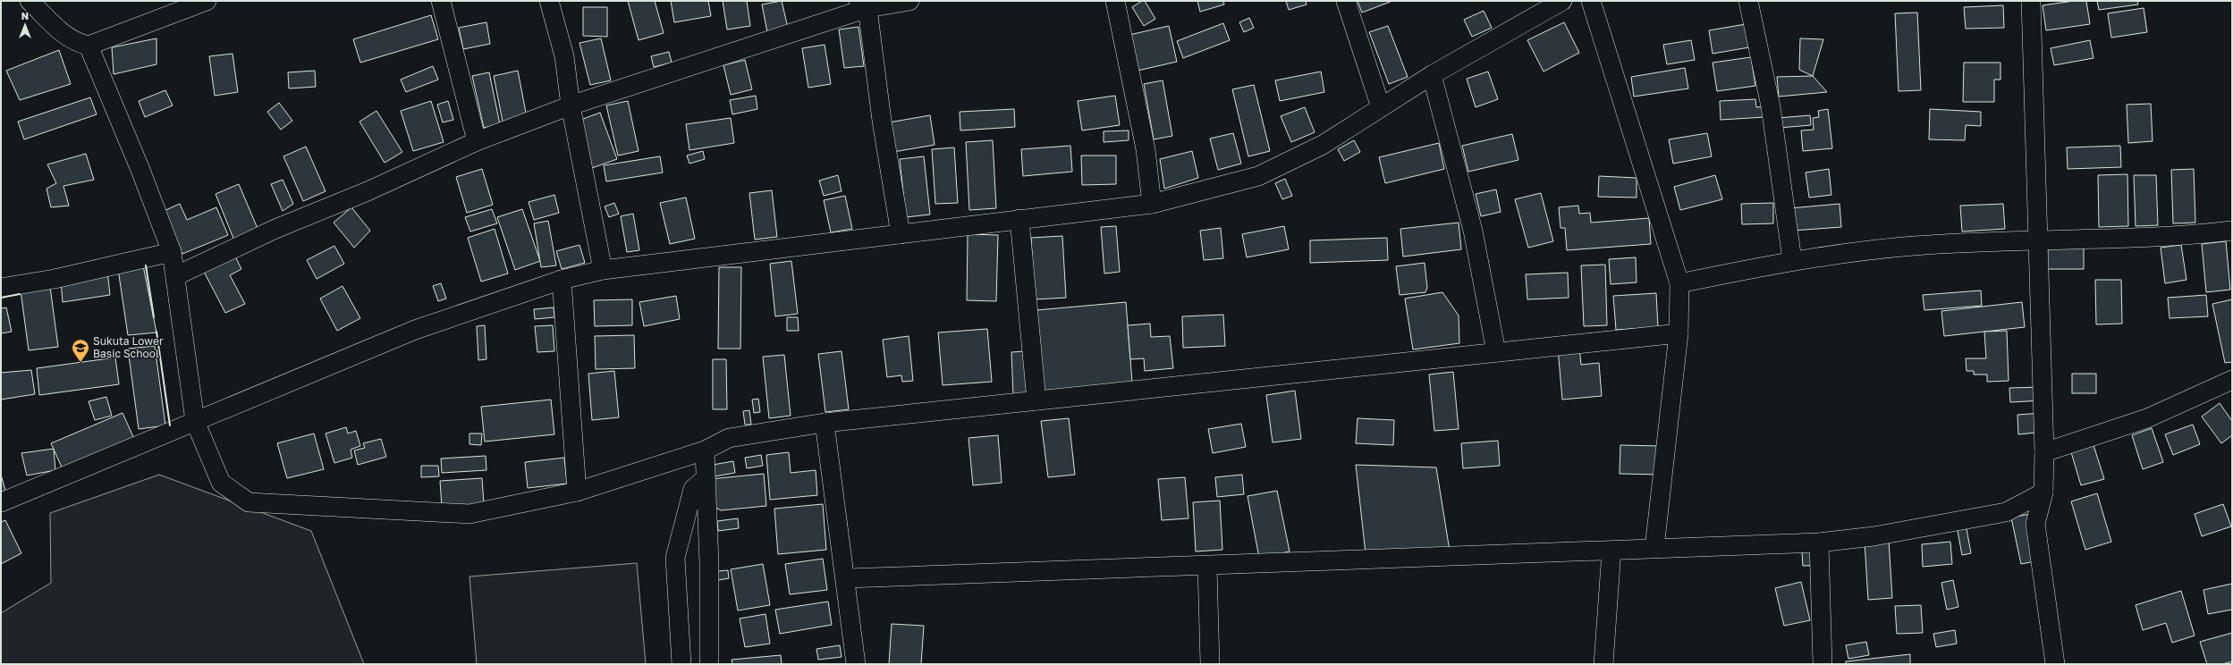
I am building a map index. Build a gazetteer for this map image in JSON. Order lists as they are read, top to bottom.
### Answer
{
  "places": {
    "school or university": ["Sukuta Lower Basic School"]
  },
  "north": "top"
}
